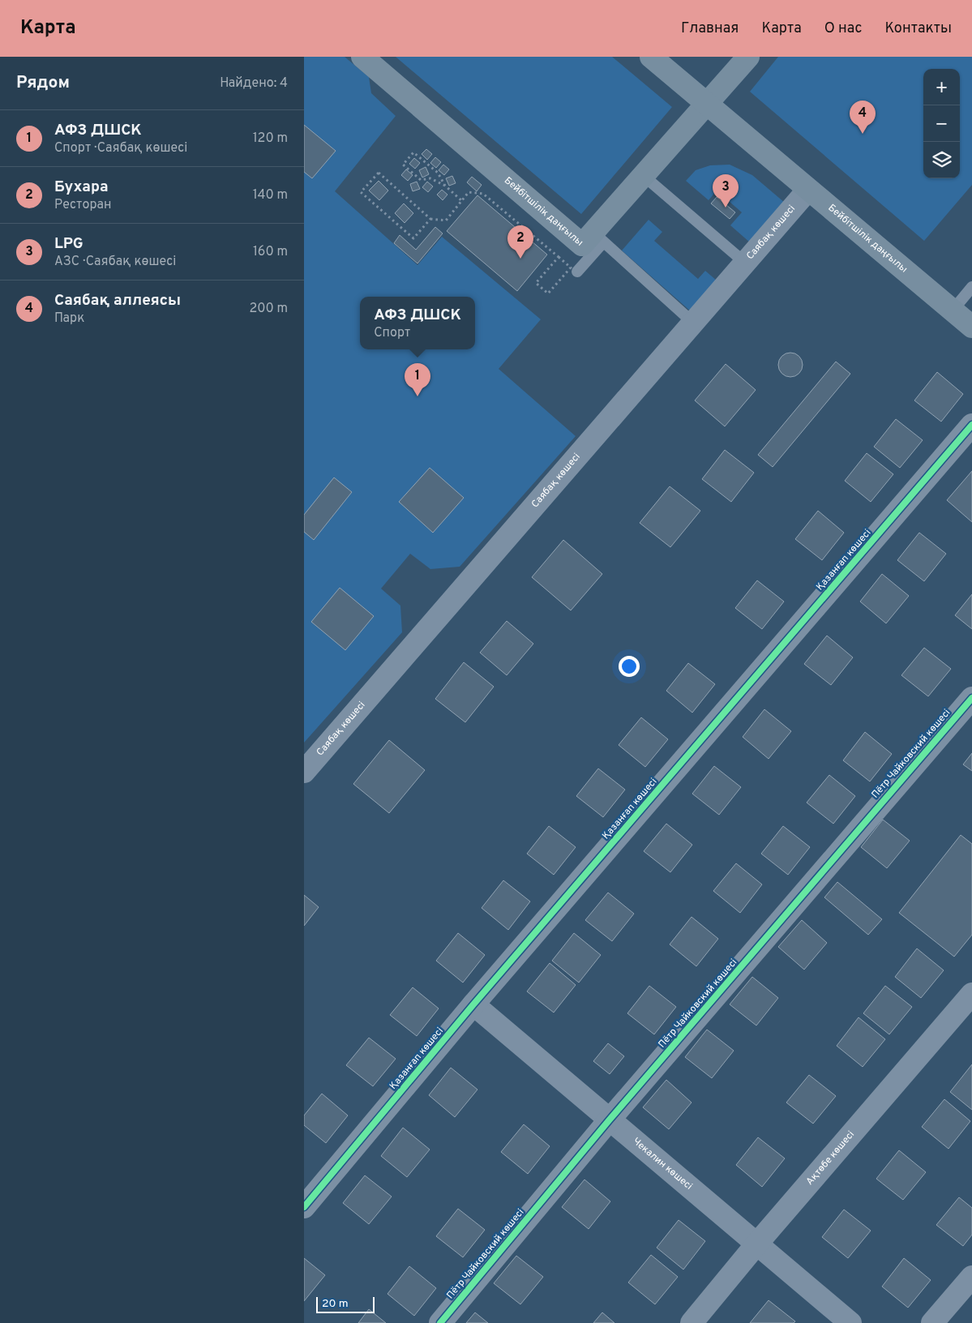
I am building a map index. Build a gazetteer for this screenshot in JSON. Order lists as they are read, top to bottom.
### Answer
{
  "streets": {
    "main road": ["Бейбітшілік даңғылы"],
    "street": [
      "Саябақ көшесі",
      "Қазанғап көшесі",
      "Пётр Чайковский көшесі",
      "Ақтөбе көшесі",
      "Чекалин көшесі"
    ]
  },
  "crossings": [
    ["Бейбітшілік даңғылы", "Саябақ көшесі"],
    ["Қазанғап көшесі", "Чекалин көшесі"],
    ["Пётр Чайковский көшесі", "Чекалин көшесі"],
    ["Ақтөбе көшесі", "Чекалин көшесі"]
  ],
  "scale_bar": "20 m",
  "page": {
    "header": "Карта",
    "nav": [
      "Главная",
      "Карта",
      "О нас",
      "Контакты"
    ],
    "heading": ["Рядом", "Найдено: 4"],
    "map_buttons": ["+", "−"],
    "pins": [
      "4",
      "3",
      "2",
      "1"
    ],
    "list": [
      {
        "mark": "1",
        "name": "АФЗ ДШСК",
        "note": "Спорт · Саябақ көшесі",
        "value": "120 m"
      },
      {
        "mark": "2",
        "name": "Бухара",
        "note": "Ресторан",
        "value": "140 m"
      },
      {
        "mark": "3",
        "name": "LPG",
        "note": "АЗС · Саябақ көшесі",
        "value": "160 m"
      },
      {
        "mark": "4",
        "name": "Саябақ аллеясы",
        "note": "Парк",
        "value": "200 m"
      }
    ],
    "popup": ["АФЗ ДШСК", "Спорт"],
    "scale": "20 m"
  }
}
